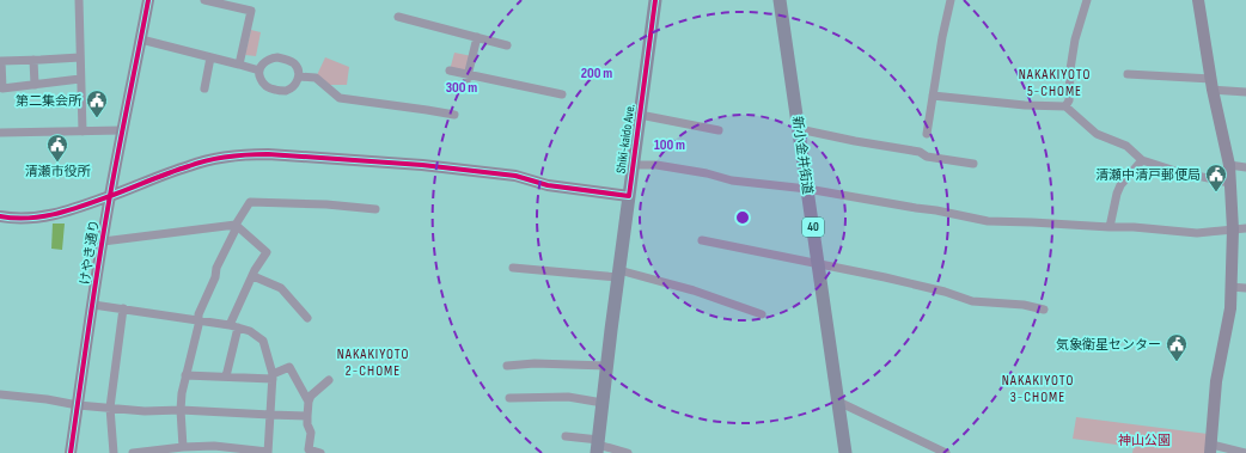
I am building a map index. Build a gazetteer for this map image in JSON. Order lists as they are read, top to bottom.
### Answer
{
  "streets": {
    "main road": ["Shiki-kaido Ave.", "新小金井街道", "40"],
    "street": ["けやき通り"]
  },
  "districts": ["NAKAKIYOTO 5-CHOME", "NAKAKIYOTO 2-CHOME", "NAKAKIYOTO 3-CHOME"],
  "parks": ["神山公園"],
  "places": {
    "public building": [
      "第二集会所",
      "清瀬市役所",
      "清瀬中清戸郵便局",
      "気象衛星センター"
    ]
  },
  "rings": ["200 m", "300 m", "100 m"]
}
